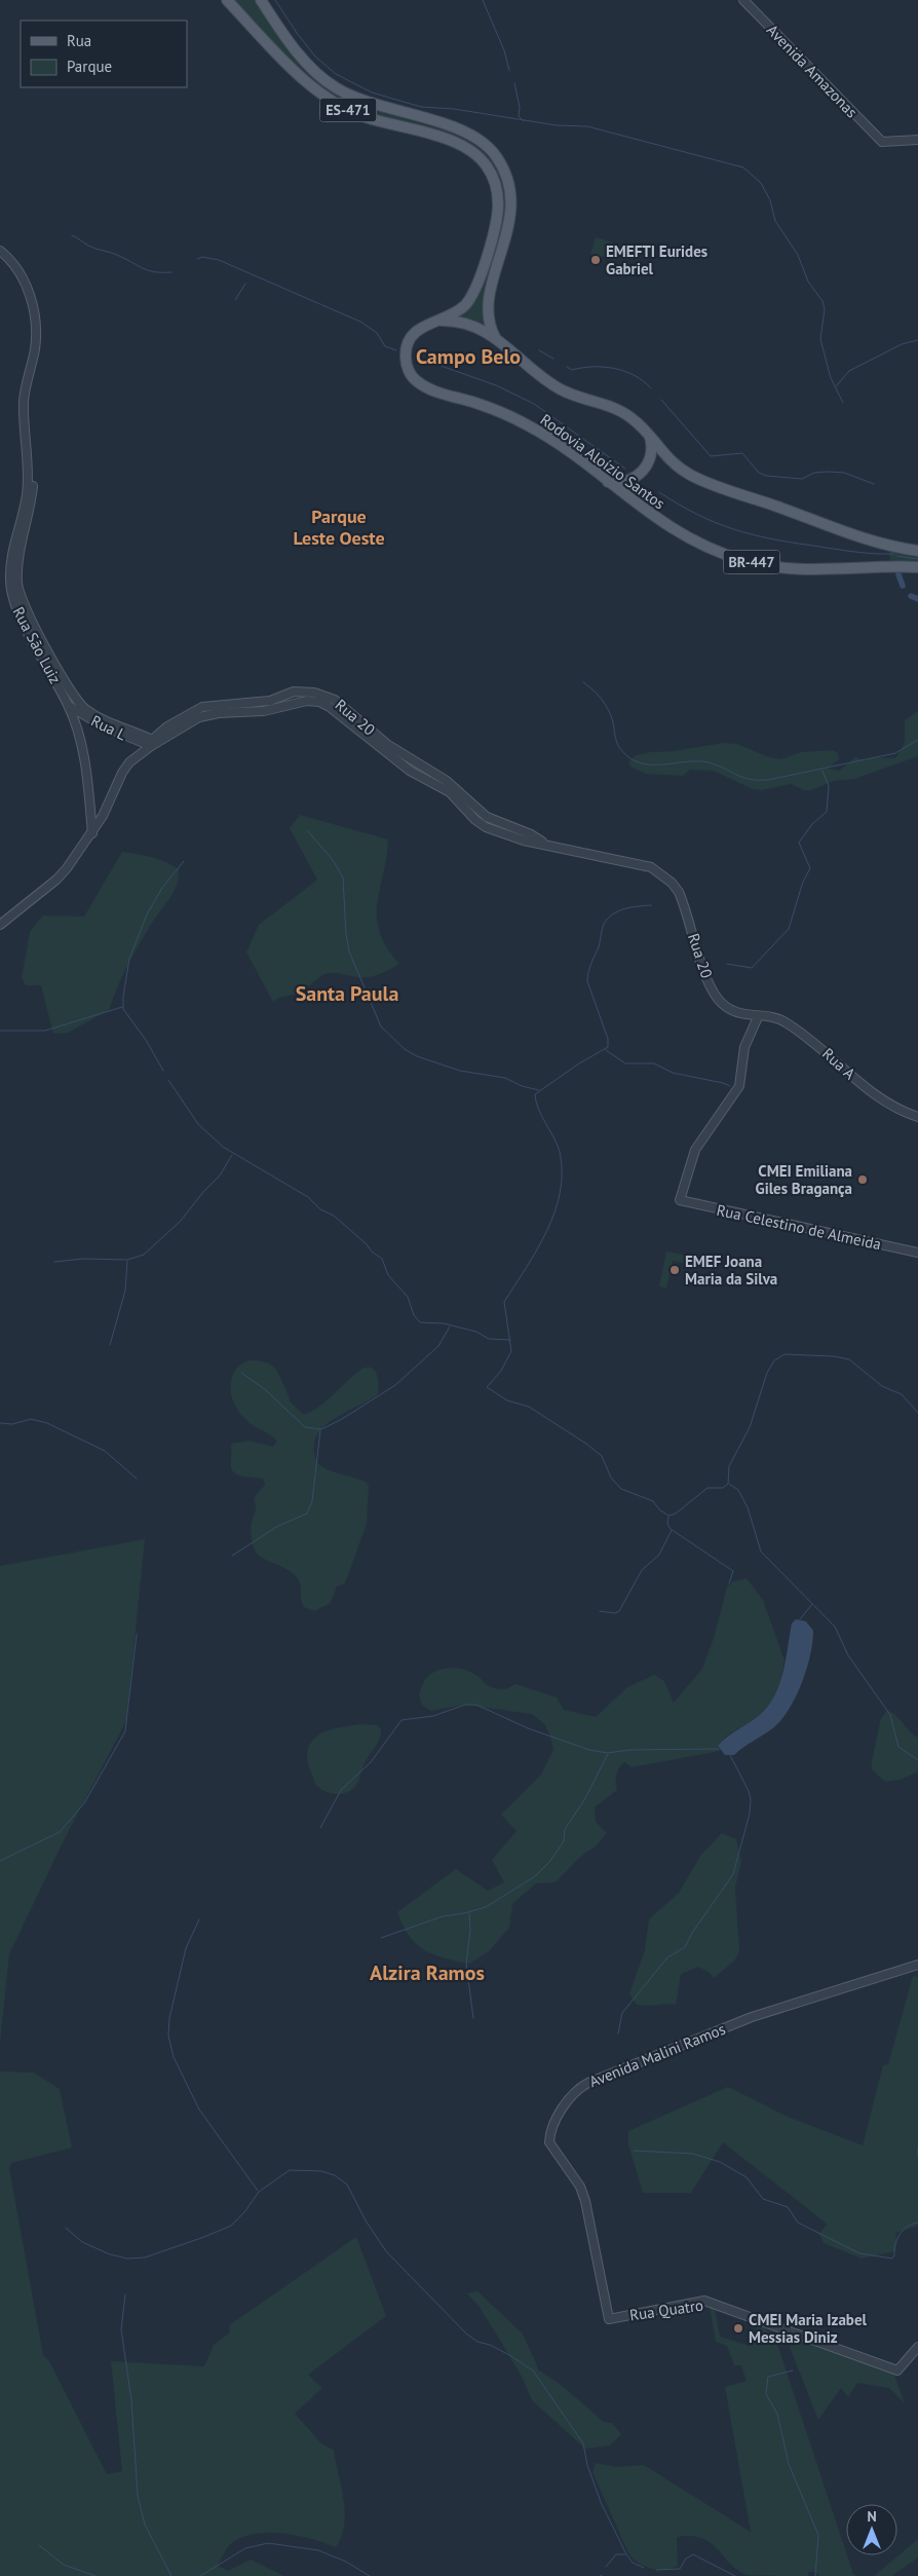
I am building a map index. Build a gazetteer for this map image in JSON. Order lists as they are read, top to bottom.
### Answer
{
  "streets": {
    "main road": ["ES-471", "Rodovia Aloízio Santos", "BR-447"],
    "street": [
      "Avenida Amazonas",
      "Rua São Luiz",
      "Rua 20",
      "Rua L",
      "Rua A",
      "Rua Celestino de Almeida",
      "Avenida Malini Ramos",
      "Rua Quatro"
    ]
  },
  "crossings": [
    ["Rua São Luiz", "Rua 20"],
    ["Rua São Luiz", "Rua L"],
    ["Rua 20", "Rua L"],
    ["Rua 20", "Rua A"],
    ["Rua 20", "Rua Celestino de Almeida"],
    ["Rua A", "Rua Celestino de Almeida"],
    ["Avenida Malini Ramos", "Rua Quatro"]
  ],
  "districts": [
    "Campo Belo",
    "Parque Leste Oeste",
    "Santa Paula",
    "Alzira Ramos"
  ],
  "places": [
    "EMEFTI Eurides Gabriel",
    "CMEI Emiliana Giles Bragança",
    "EMEF Joana Maria da Silva",
    "CMEI Maria Izabel Messias Diniz"
  ],
  "legend": ["Rua", "Parque"],
  "north": "top"
}
